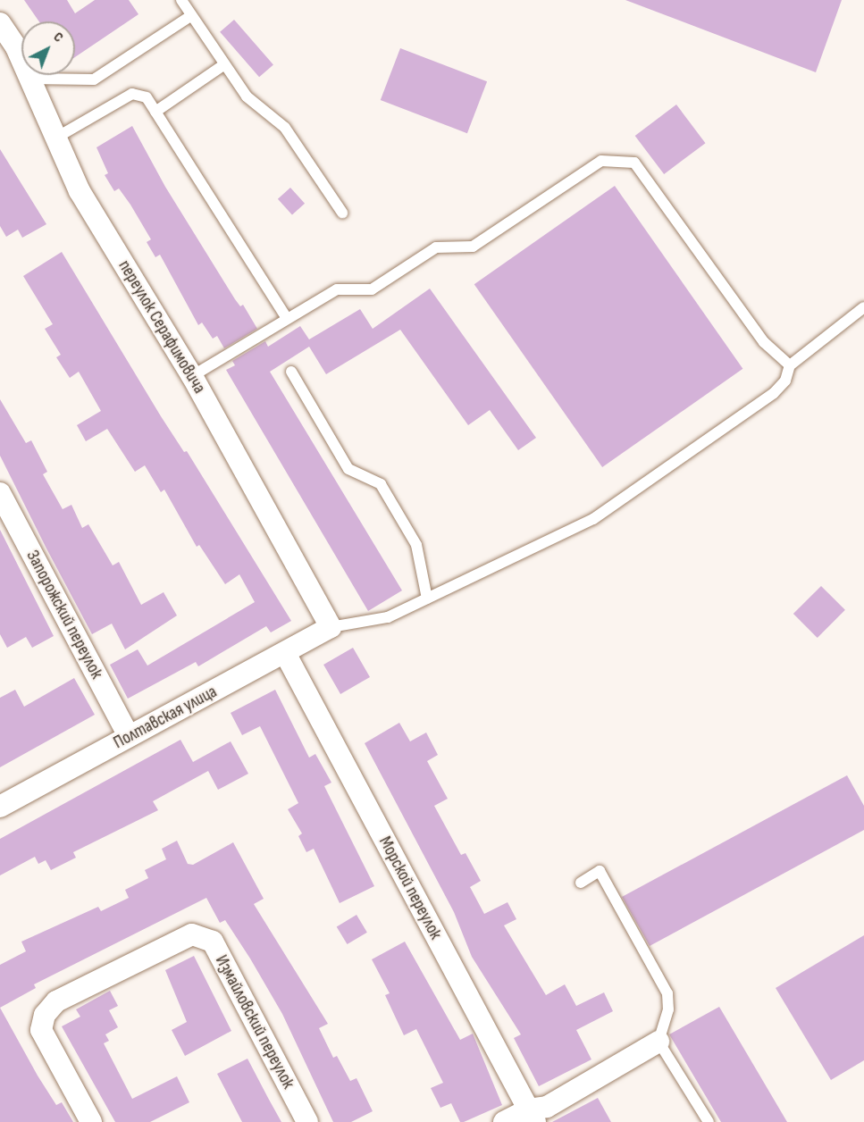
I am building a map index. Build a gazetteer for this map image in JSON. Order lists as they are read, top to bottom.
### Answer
{
  "streets": {
    "street": [
      "переулок Серафимовича",
      "Запорожский переулок",
      "Полтавская улица",
      "Морской переулок",
      "Измайловский переулок"
    ]
  },
  "crossings": [
    ["переулок Серафимовича", "Полтавская улица"],
    ["Запорожский переулок", "Полтавская улица"],
    ["Полтавская улица", "Морской переулок"]
  ],
  "north": "top right"
}
